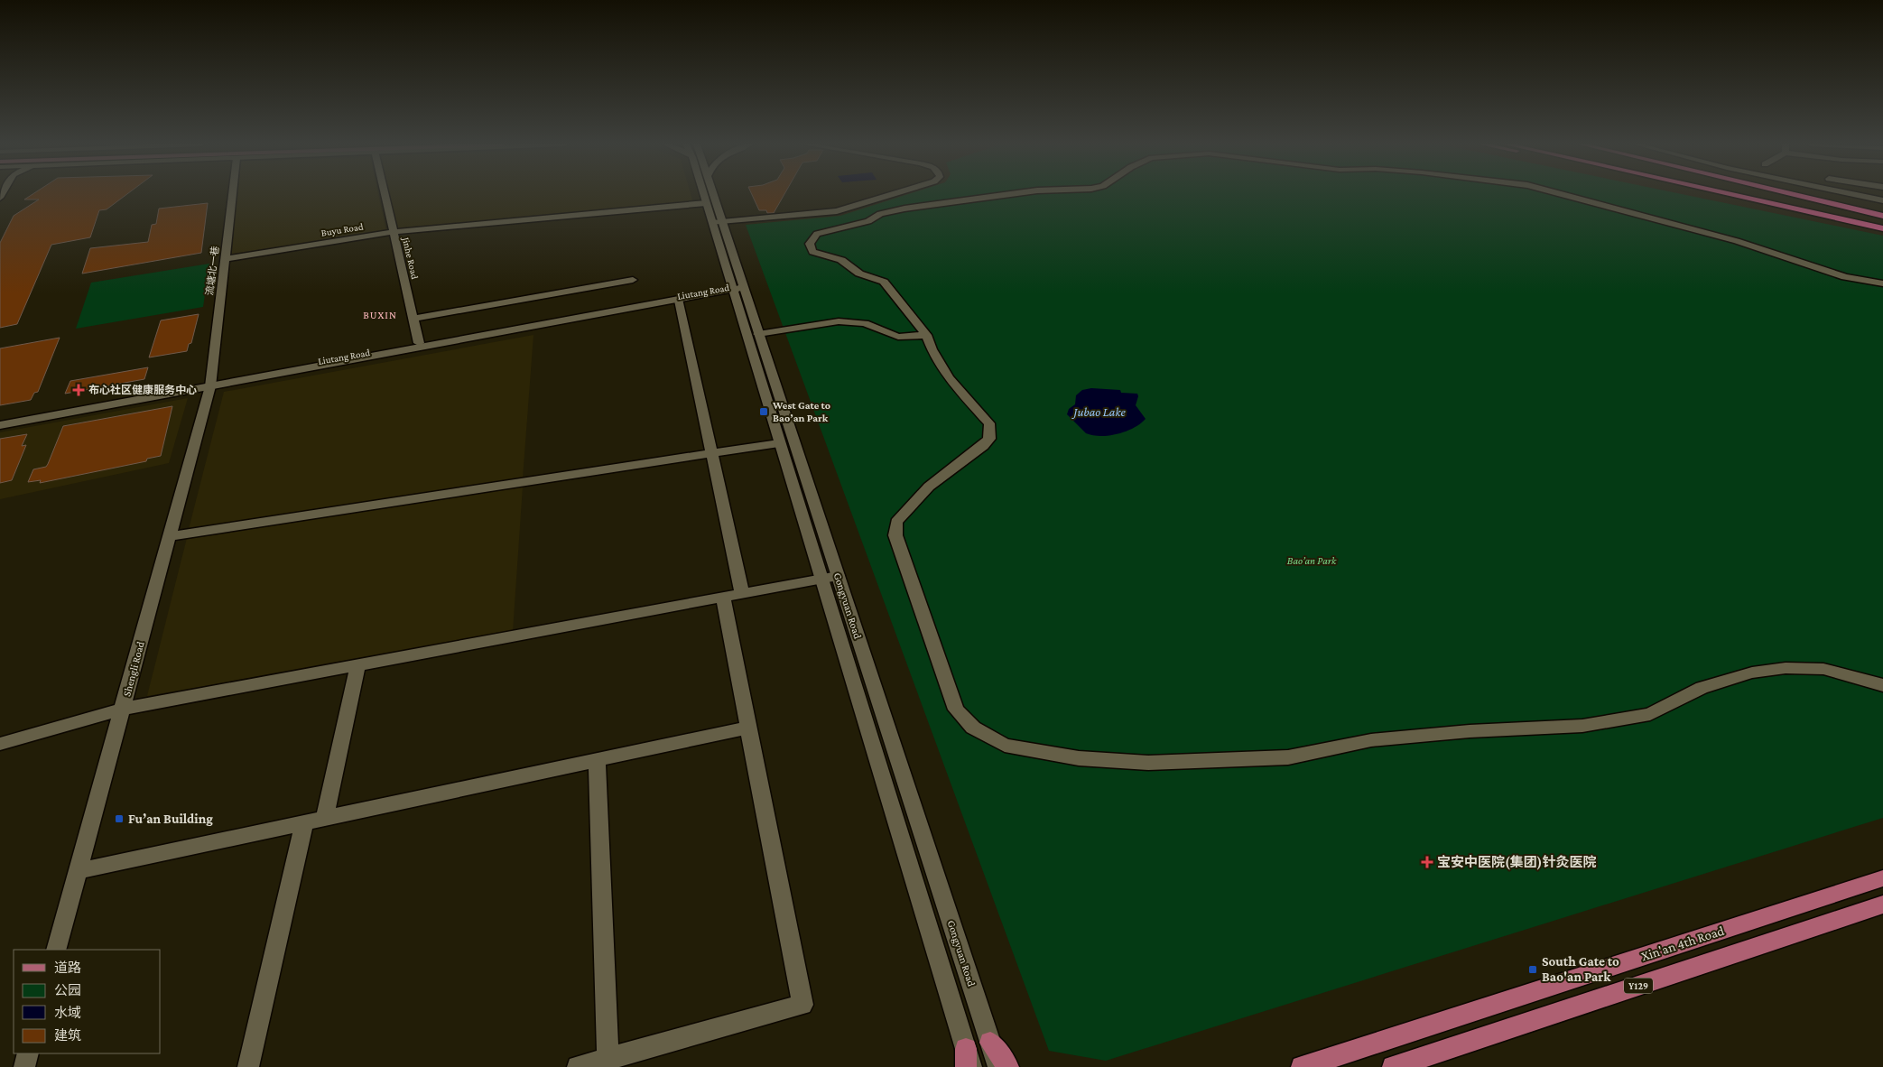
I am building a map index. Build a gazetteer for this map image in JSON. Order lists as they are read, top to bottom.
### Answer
{
  "streets": {
    "main road": ["Xin'an 4th Road", "Y129"],
    "street": [
      "Buyu Road",
      "Jinhe Road",
      "流塘北一巷",
      "Liutang Road",
      "Gongyuan Road",
      "Shengli Road"
    ]
  },
  "crossings": [
    ["Buyu Road", "Jinhe Road"],
    ["Buyu Road", "流塘北一巷"],
    ["Buyu Road", "Gongyuan Road"],
    ["Jinhe Road", "Liutang Road"],
    ["流塘北一巷", "Liutang Road"],
    ["流塘北一巷", "Shengli Road"],
    ["Liutang Road", "Gongyuan Road"],
    ["Liutang Road", "Shengli Road"]
  ],
  "districts": ["BUXIN"],
  "water": ["Jubao Lake"],
  "parks": ["Bao’an Park"],
  "places": {
    "health": ["布心社区健康服务中心", "宝安中医院(集团)针灸医院"],
    "transit": ["West Gate to Bao’an Park", "Fu’an Building", "South Gate to Bao'an Park"]
  },
  "legend": [
    "道路",
    "公园",
    "水域",
    "建筑"
  ]
}
